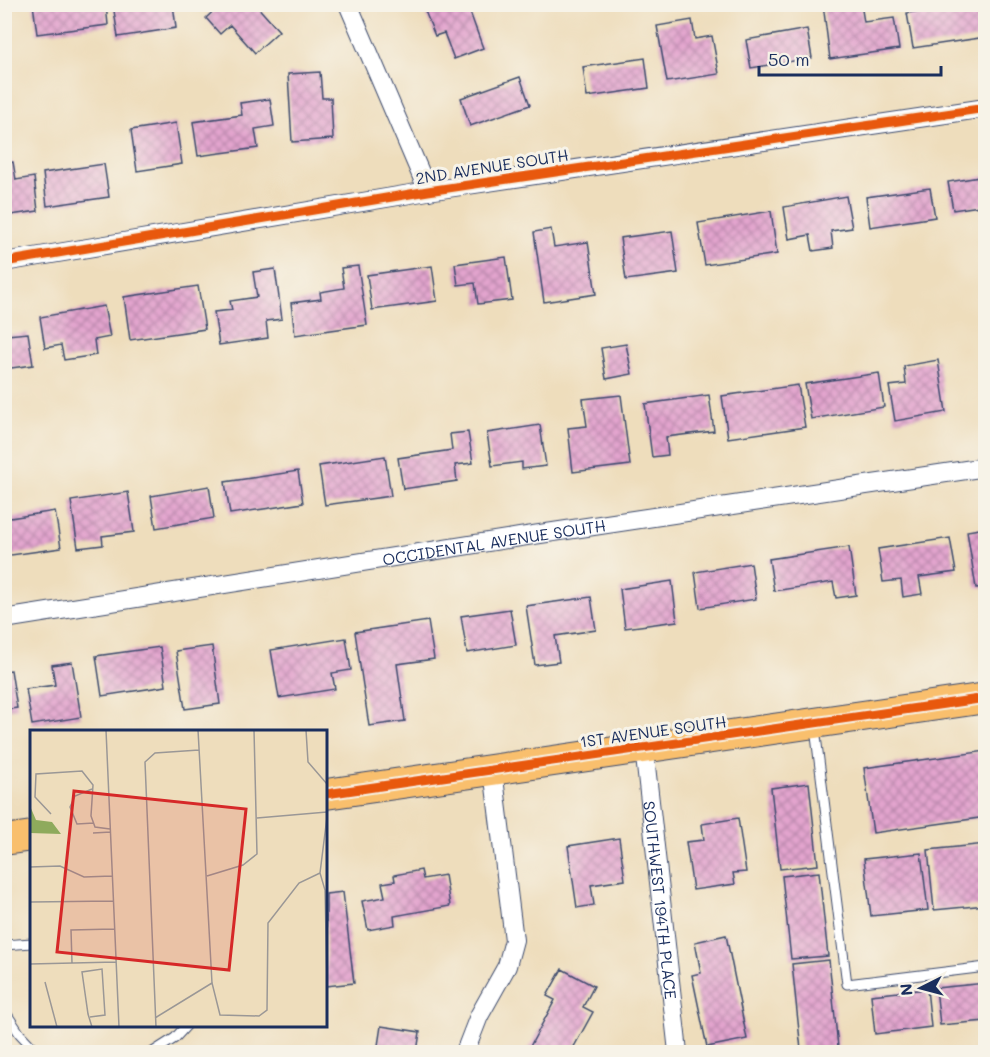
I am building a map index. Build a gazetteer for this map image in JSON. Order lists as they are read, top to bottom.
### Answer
{
  "streets": {
    "main road": ["1ST AVENUE SOUTH"],
    "street": ["2ND AVENUE SOUTH", "OCCIDENTAL AVENUE SOUTH", "SOUTHWEST 194TH PLACE"]
  },
  "crossings": [
    ["1ST AVENUE SOUTH", "SOUTHWEST 194TH PLACE"]
  ],
  "scale_bar": "50 m",
  "north": "left"
}
